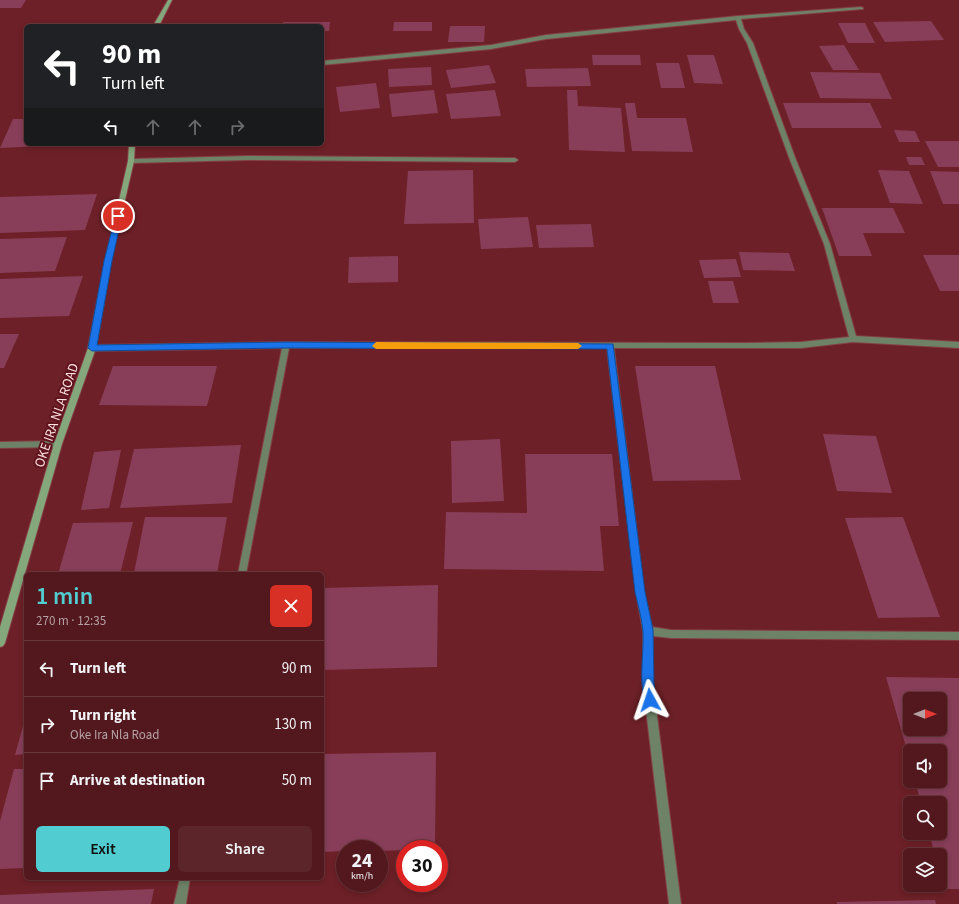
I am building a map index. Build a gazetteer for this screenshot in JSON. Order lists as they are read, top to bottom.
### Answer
{
  "streets": {
    "street": ["OKE IRA NLA ROAD"]
  },
  "north": "right",
  "page": {
    "turn": ["90 m", "Turn left"],
    "heading": ["1 min", "270 m · 12:35"],
    "list": [
      {
        "name": "Turn left",
        "value": "90 m"
      },
      {
        "name": "Turn right",
        "note": "Oke Ira Nla Road",
        "value": "130 m"
      },
      {
        "name": "Arrive at destination",
        "value": "50 m"
      }
    ],
    "buttons": ["Exit", "Share"],
    "speed": "24 km/h",
    "limit": "30"
  }
}
